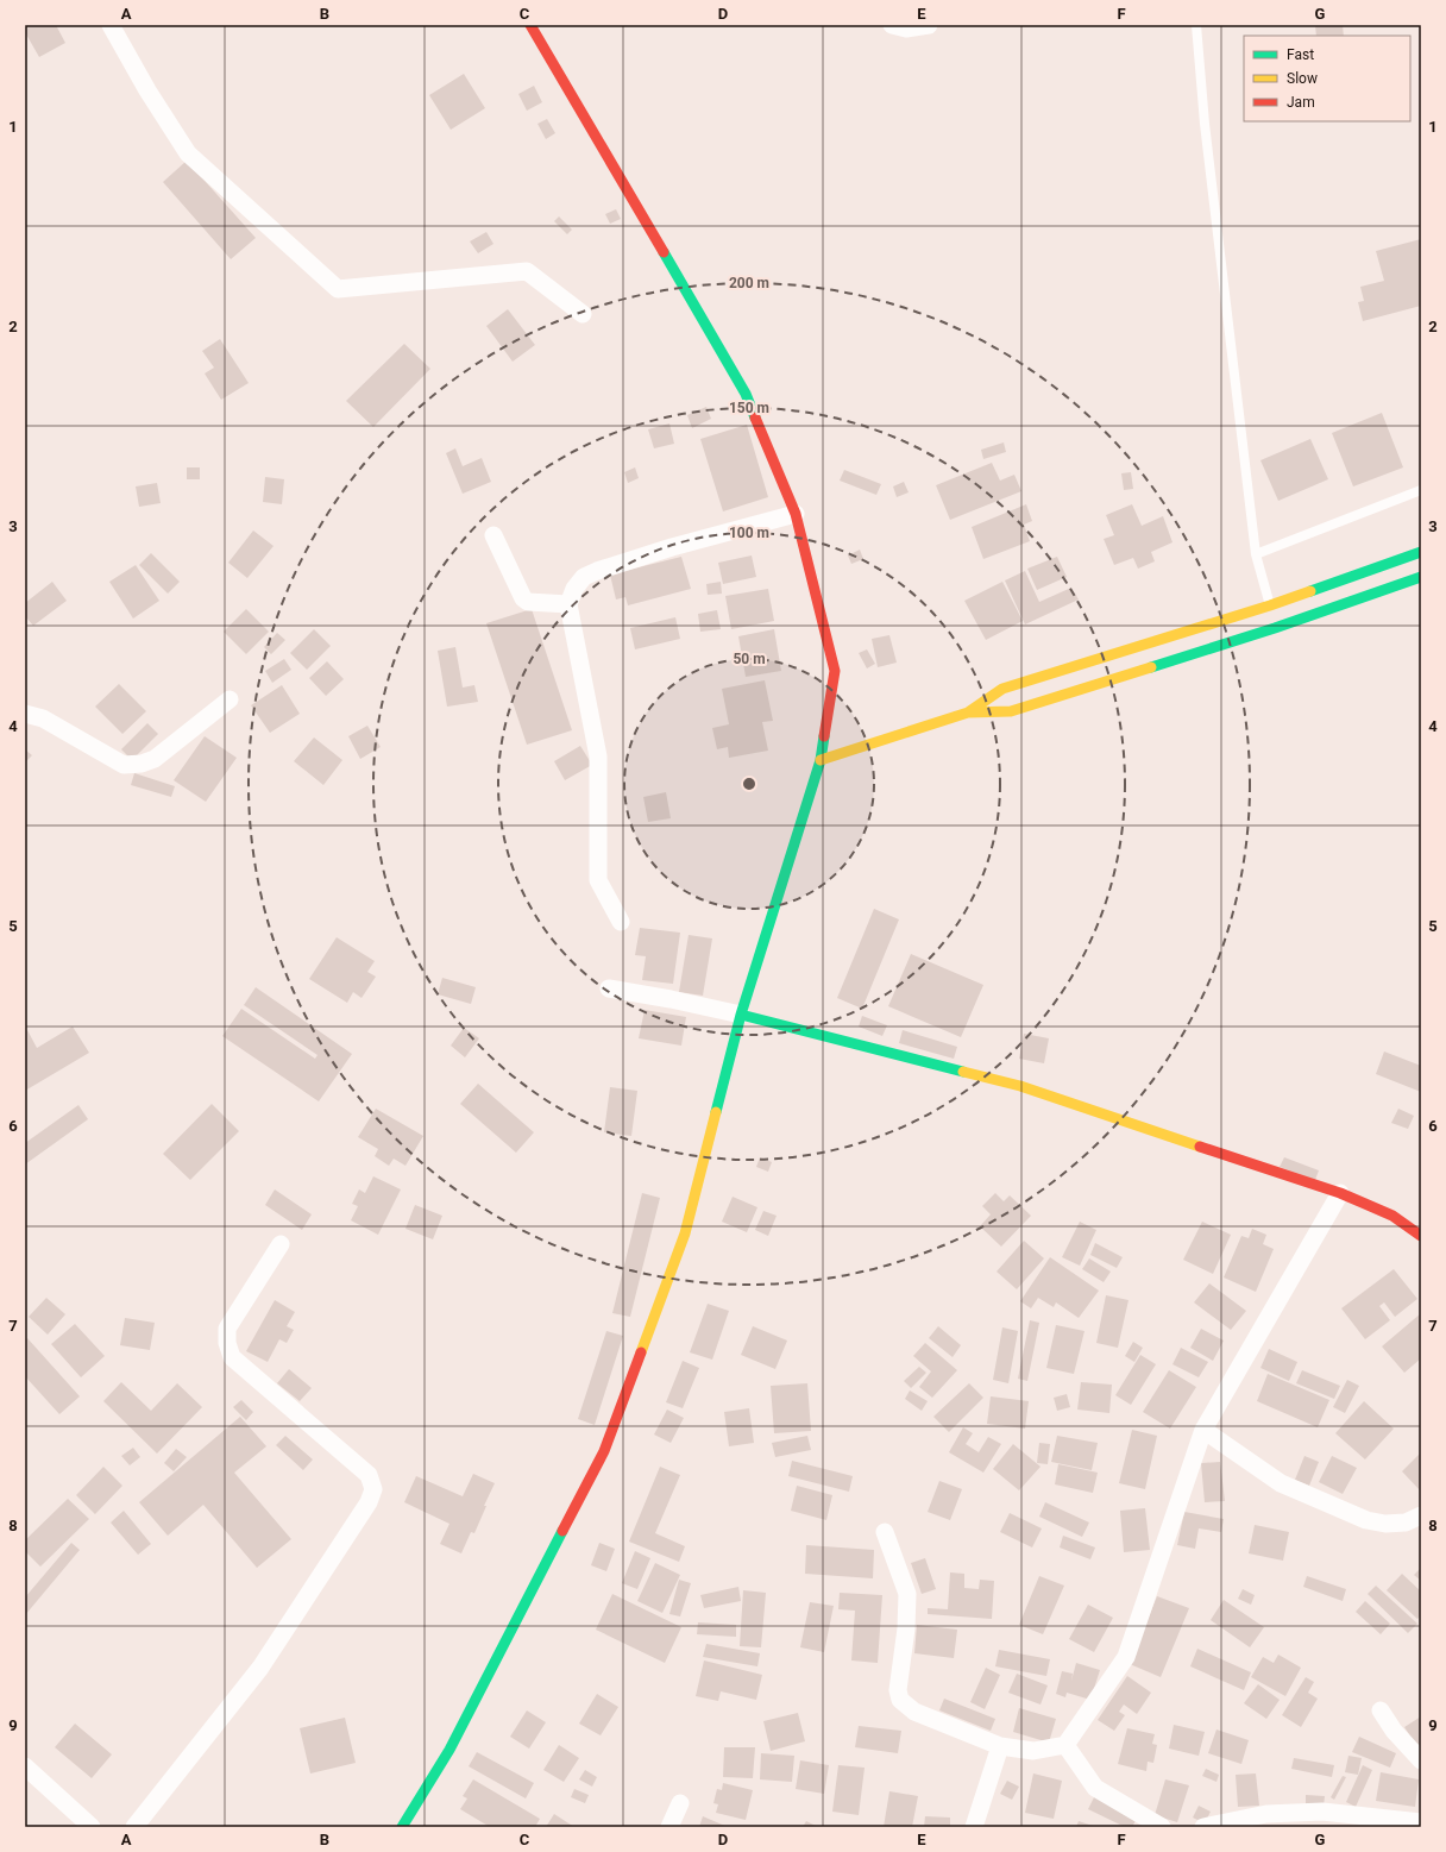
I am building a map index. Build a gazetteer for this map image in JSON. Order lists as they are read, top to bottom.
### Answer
{
  "legend": ["Fast", "Slow", "Jam"],
  "grid": {
    "columns": [
      "A",
      "B",
      "C",
      "D",
      "E",
      "F",
      "G"
    ],
    "rows": [
      "1",
      "2",
      "3",
      "4",
      "5",
      "6",
      "7",
      "8",
      "9"
    ]
  },
  "rings": [
    "200 m",
    "150 m",
    "100 m",
    "50 m"
  ]
}
